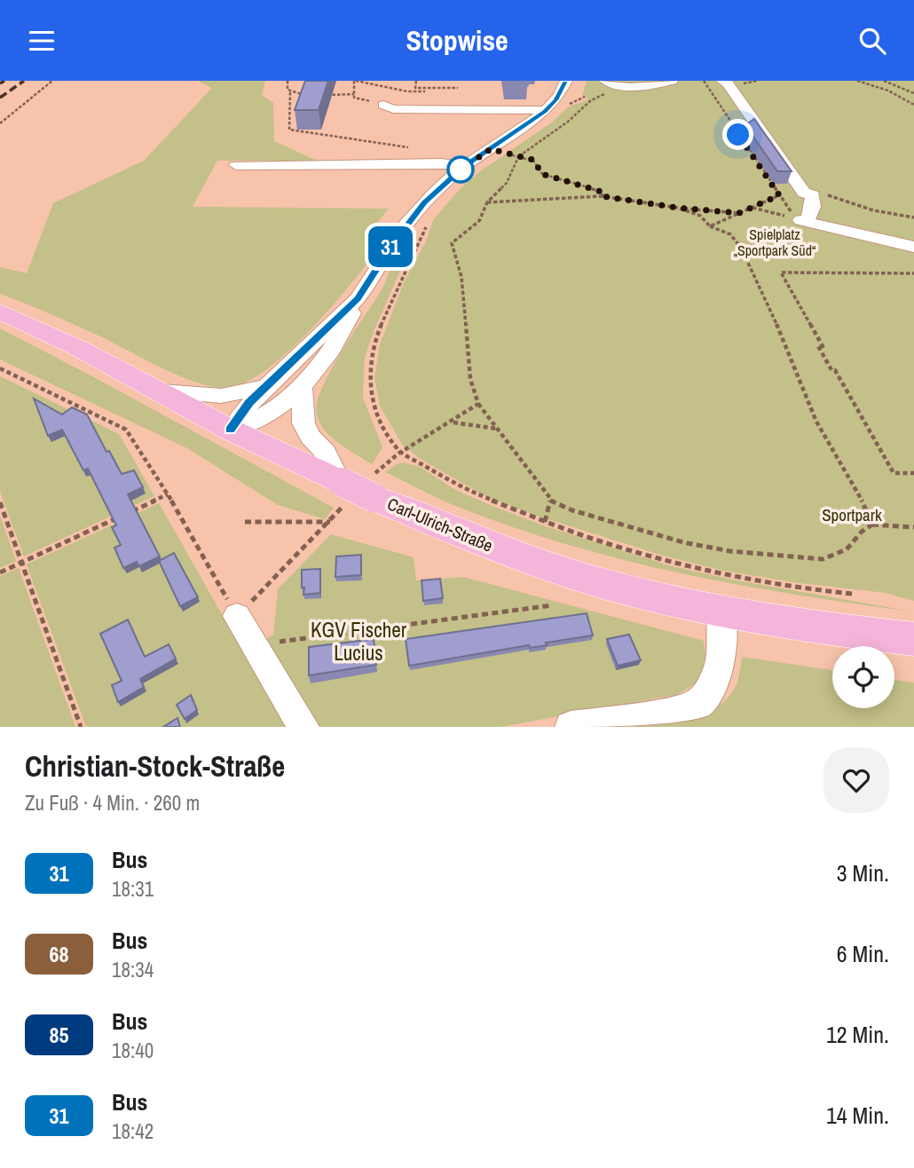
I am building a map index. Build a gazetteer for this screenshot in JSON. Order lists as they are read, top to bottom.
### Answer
{
  "streets": {
    "main road": ["Carl-Ulrich-Straße"]
  },
  "parks": ["Spielplatz „Sportpark Süd“", "Sportpark", "KGV Fischer Lucius"],
  "lines": ["bus line 31"],
  "page": {
    "header": "Stopwise",
    "on_map": "31",
    "heading": ["Christian-Stock-Straße", "Zu Fuß · 4 Min. · 260 m"],
    "list": [
      {
        "mark": "31",
        "name": "Bus",
        "note": "18:31",
        "value": "3 Min."
      },
      {
        "mark": "68",
        "name": "Bus",
        "note": "18:34",
        "value": "6 Min."
      },
      {
        "mark": "85",
        "name": "Bus",
        "note": "18:40",
        "value": "12 Min."
      },
      {
        "mark": "31",
        "name": "Bus",
        "note": "18:42",
        "value": "14 Min."
      }
    ]
  }
}
